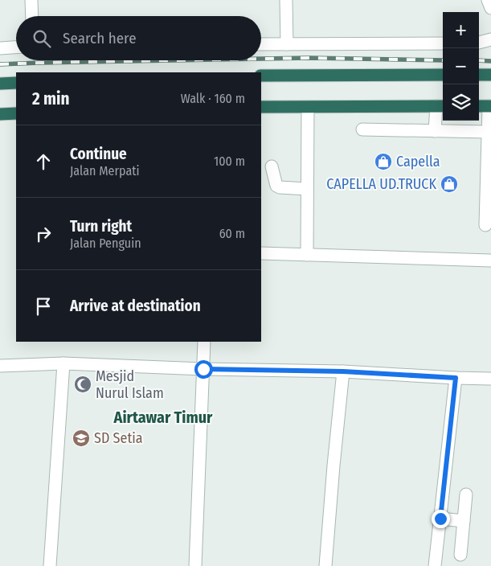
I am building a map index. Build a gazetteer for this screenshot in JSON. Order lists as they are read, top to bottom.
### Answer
{
  "districts": ["Airtawar Timur"],
  "places": {
    "shop": ["Capella", "CAPELLA UD.TRUCK"],
    "mosque": ["Mesjid Nurul Islam"],
    "school or university": ["SD Setia"]
  },
  "page": {
    "map_buttons": ["+", "−"],
    "search": "Search here",
    "heading": ["2 min", "Walk · 160 m"],
    "list": [
      ["Continue", "Jalan Merpati", "100 m"],
      ["Turn right", "Jalan Penguin", "60 m"],
      "Arrive at destination"
    ]
  }
}
